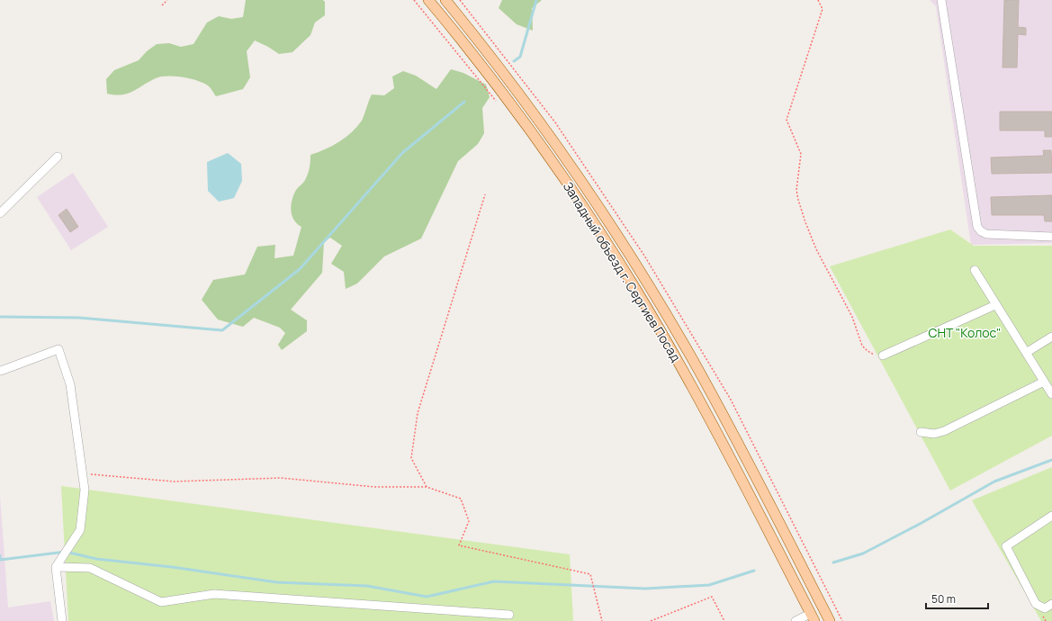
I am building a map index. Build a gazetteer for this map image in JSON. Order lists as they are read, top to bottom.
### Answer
{
  "streets": {
    "main road": ["Западный объезд г. Сергиев Посад"]
  },
  "parks": ["СНТ \"Колос\""],
  "scale_bar": "50 m"
}
